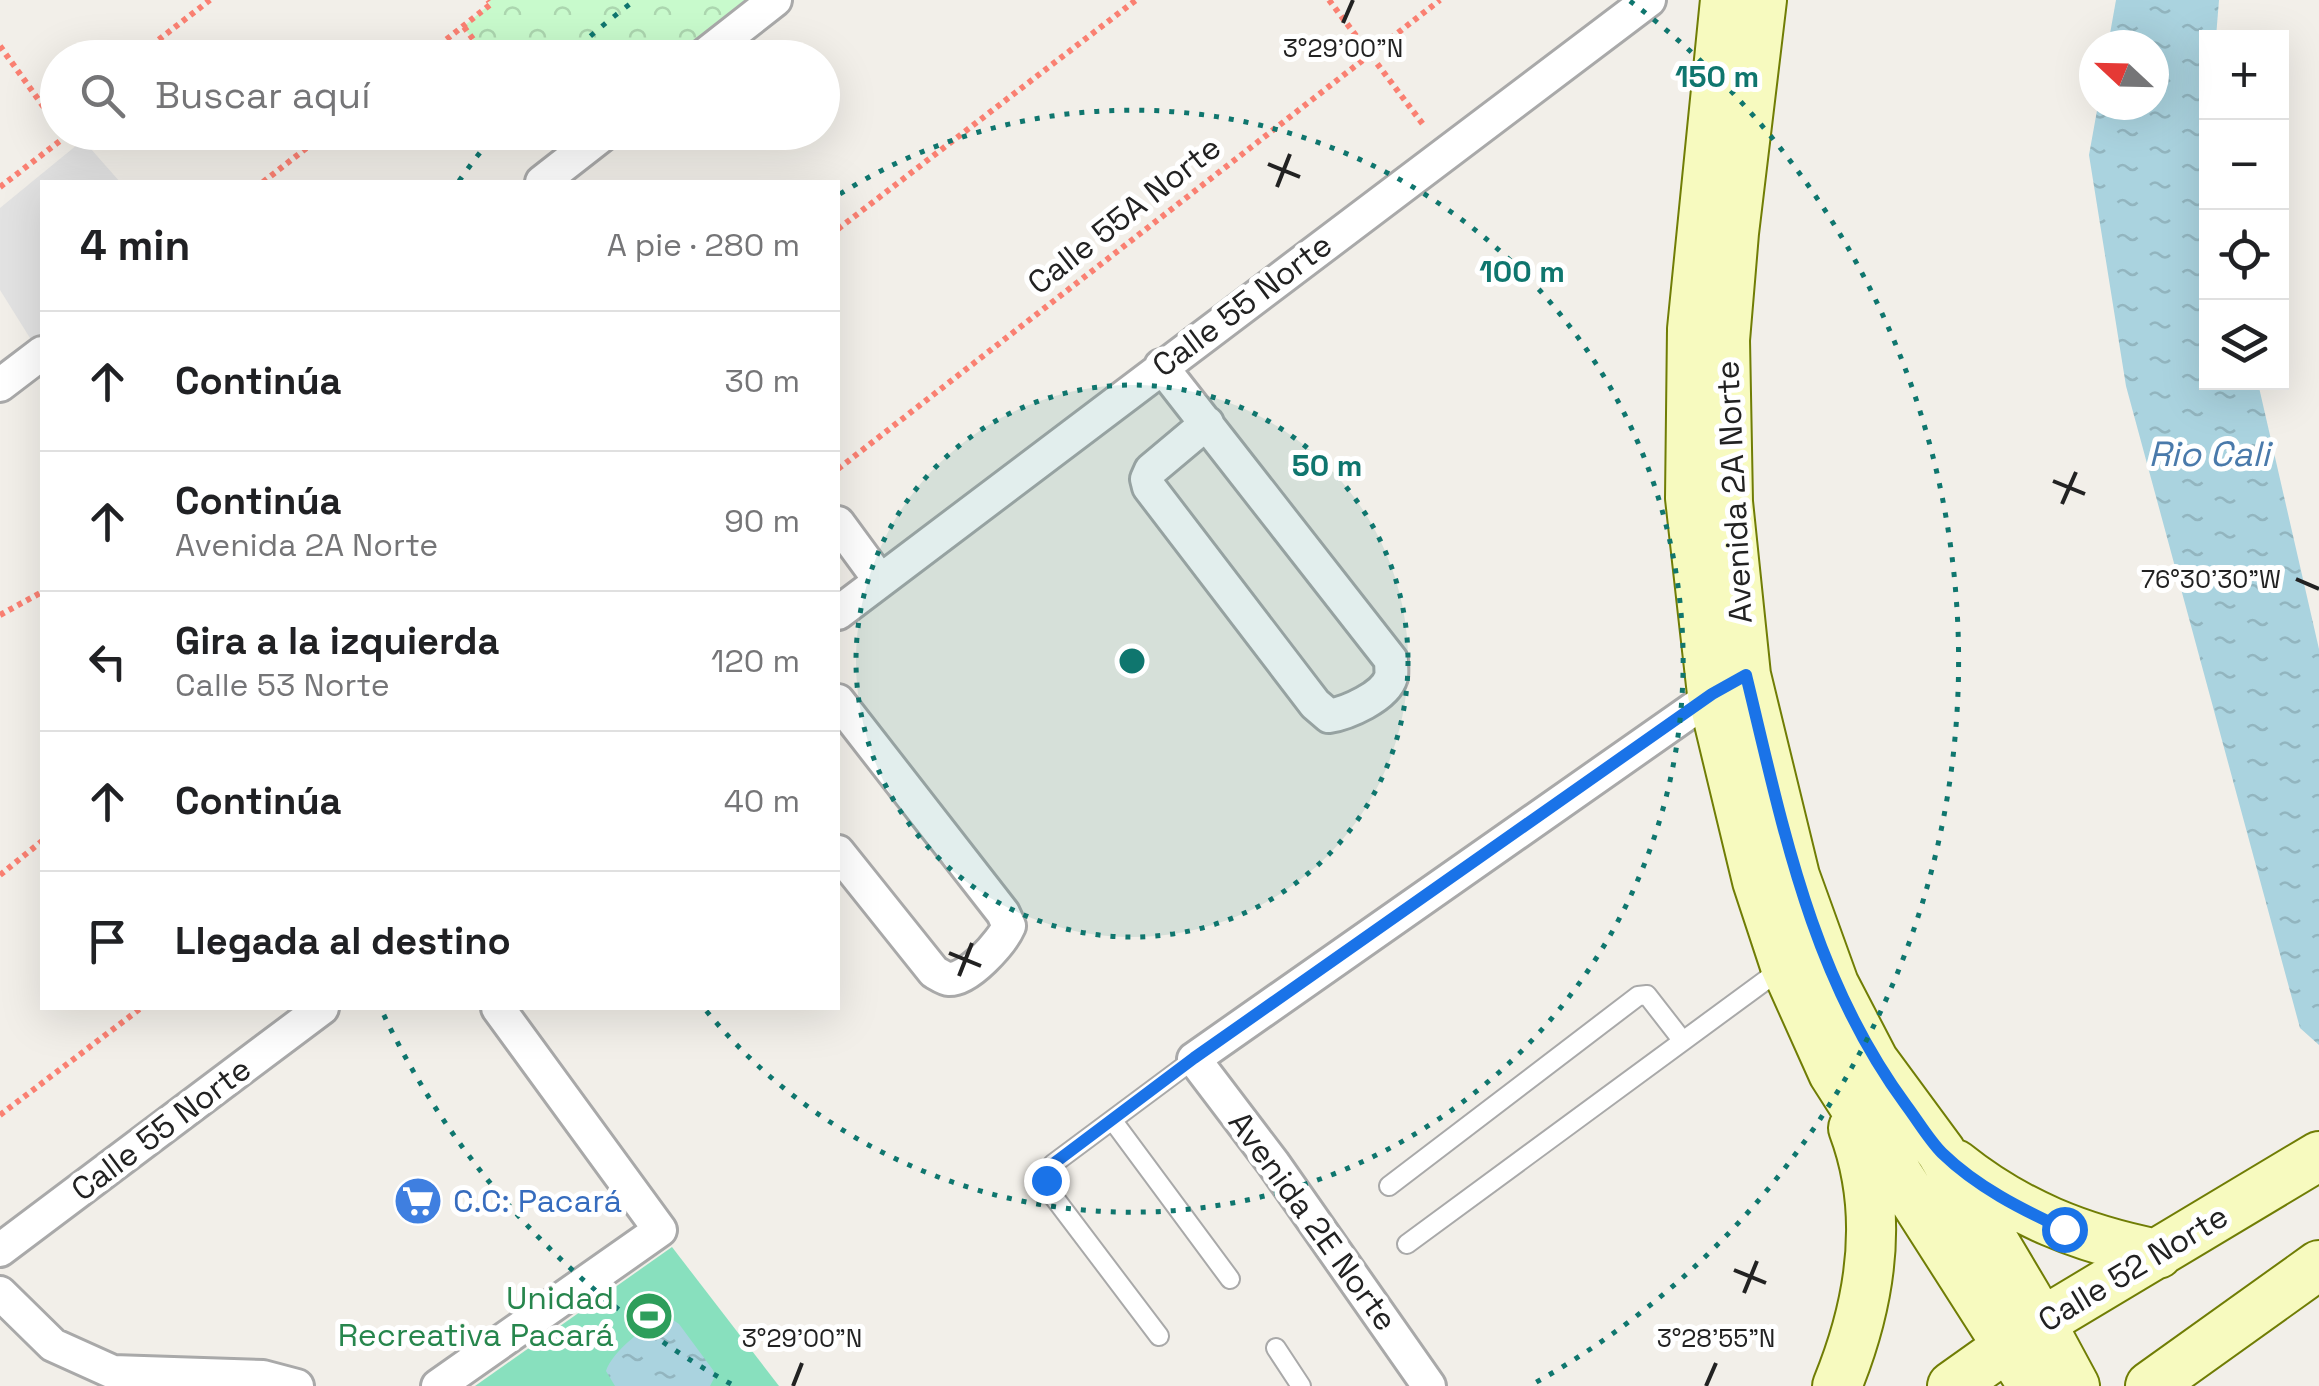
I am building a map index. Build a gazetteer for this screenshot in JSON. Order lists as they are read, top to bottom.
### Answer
{
  "streets": {
    "main road": ["Avenida 2A Norte", "Calle 52 Norte"],
    "street": ["Calle 55 Norte", "Avenida 2E Norte"],
    "path": ["Calle 55A Norte"]
  },
  "crossings": [
    ["Avenida 2A Norte", "Calle 52 Norte"]
  ],
  "water": ["Rio Cali"],
  "places": {
    "supermarket": ["C.C: Pacará"],
    "sports": ["Unidad Recreativa Pacará"]
  },
  "north": "left",
  "page": {
    "map_buttons": ["+", "−"],
    "search": "Buscar aquí",
    "heading": ["4 min", "A pie · 280 m"],
    "list": [
      ["Continúa", "30 m"],
      ["Continúa", "Avenida 2A Norte", "90 m"],
      ["Gira a la izquierda", "Calle 53 Norte", "120 m"],
      ["Continúa", "40 m"],
      "Llegada al destino"
    ]
  },
  "coordinates": ["3°29'00\"N", "76°30'30\"W", "3°28'55\"N"],
  "rings": ["150 m", "100 m", "50 m"]
}
